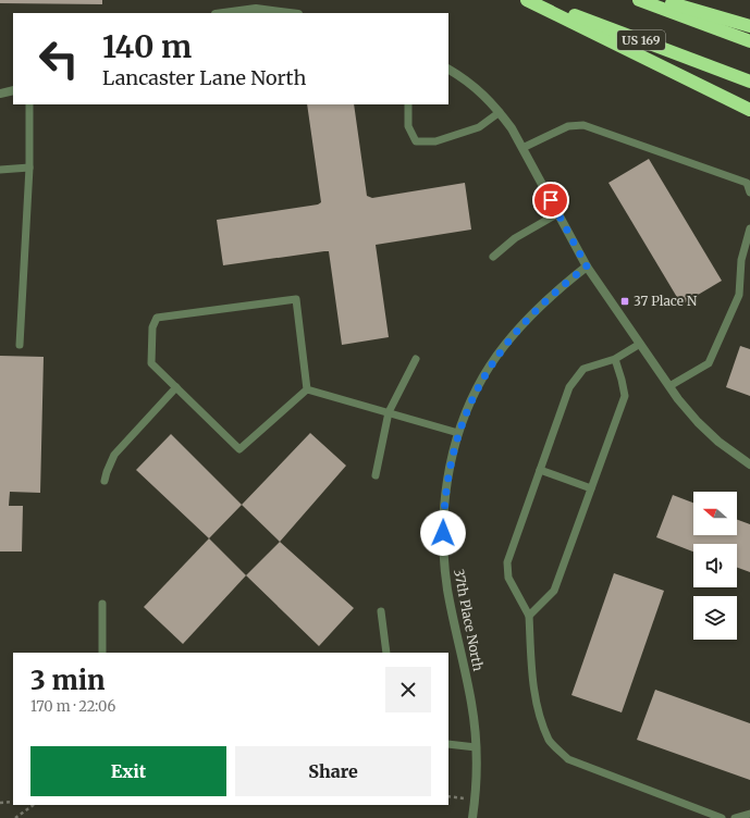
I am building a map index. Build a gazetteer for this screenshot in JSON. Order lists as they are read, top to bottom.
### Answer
{
  "streets": {
    "highway": ["US 169"],
    "street": ["37th Place North"]
  },
  "places": {
    "transit": ["37 Place N"]
  },
  "north": "left",
  "page": {
    "turn": ["140 m", "Lancaster Lane North"],
    "heading": ["3 min", "170 m · 22:06"],
    "buttons": ["Exit", "Share"]
  }
}
